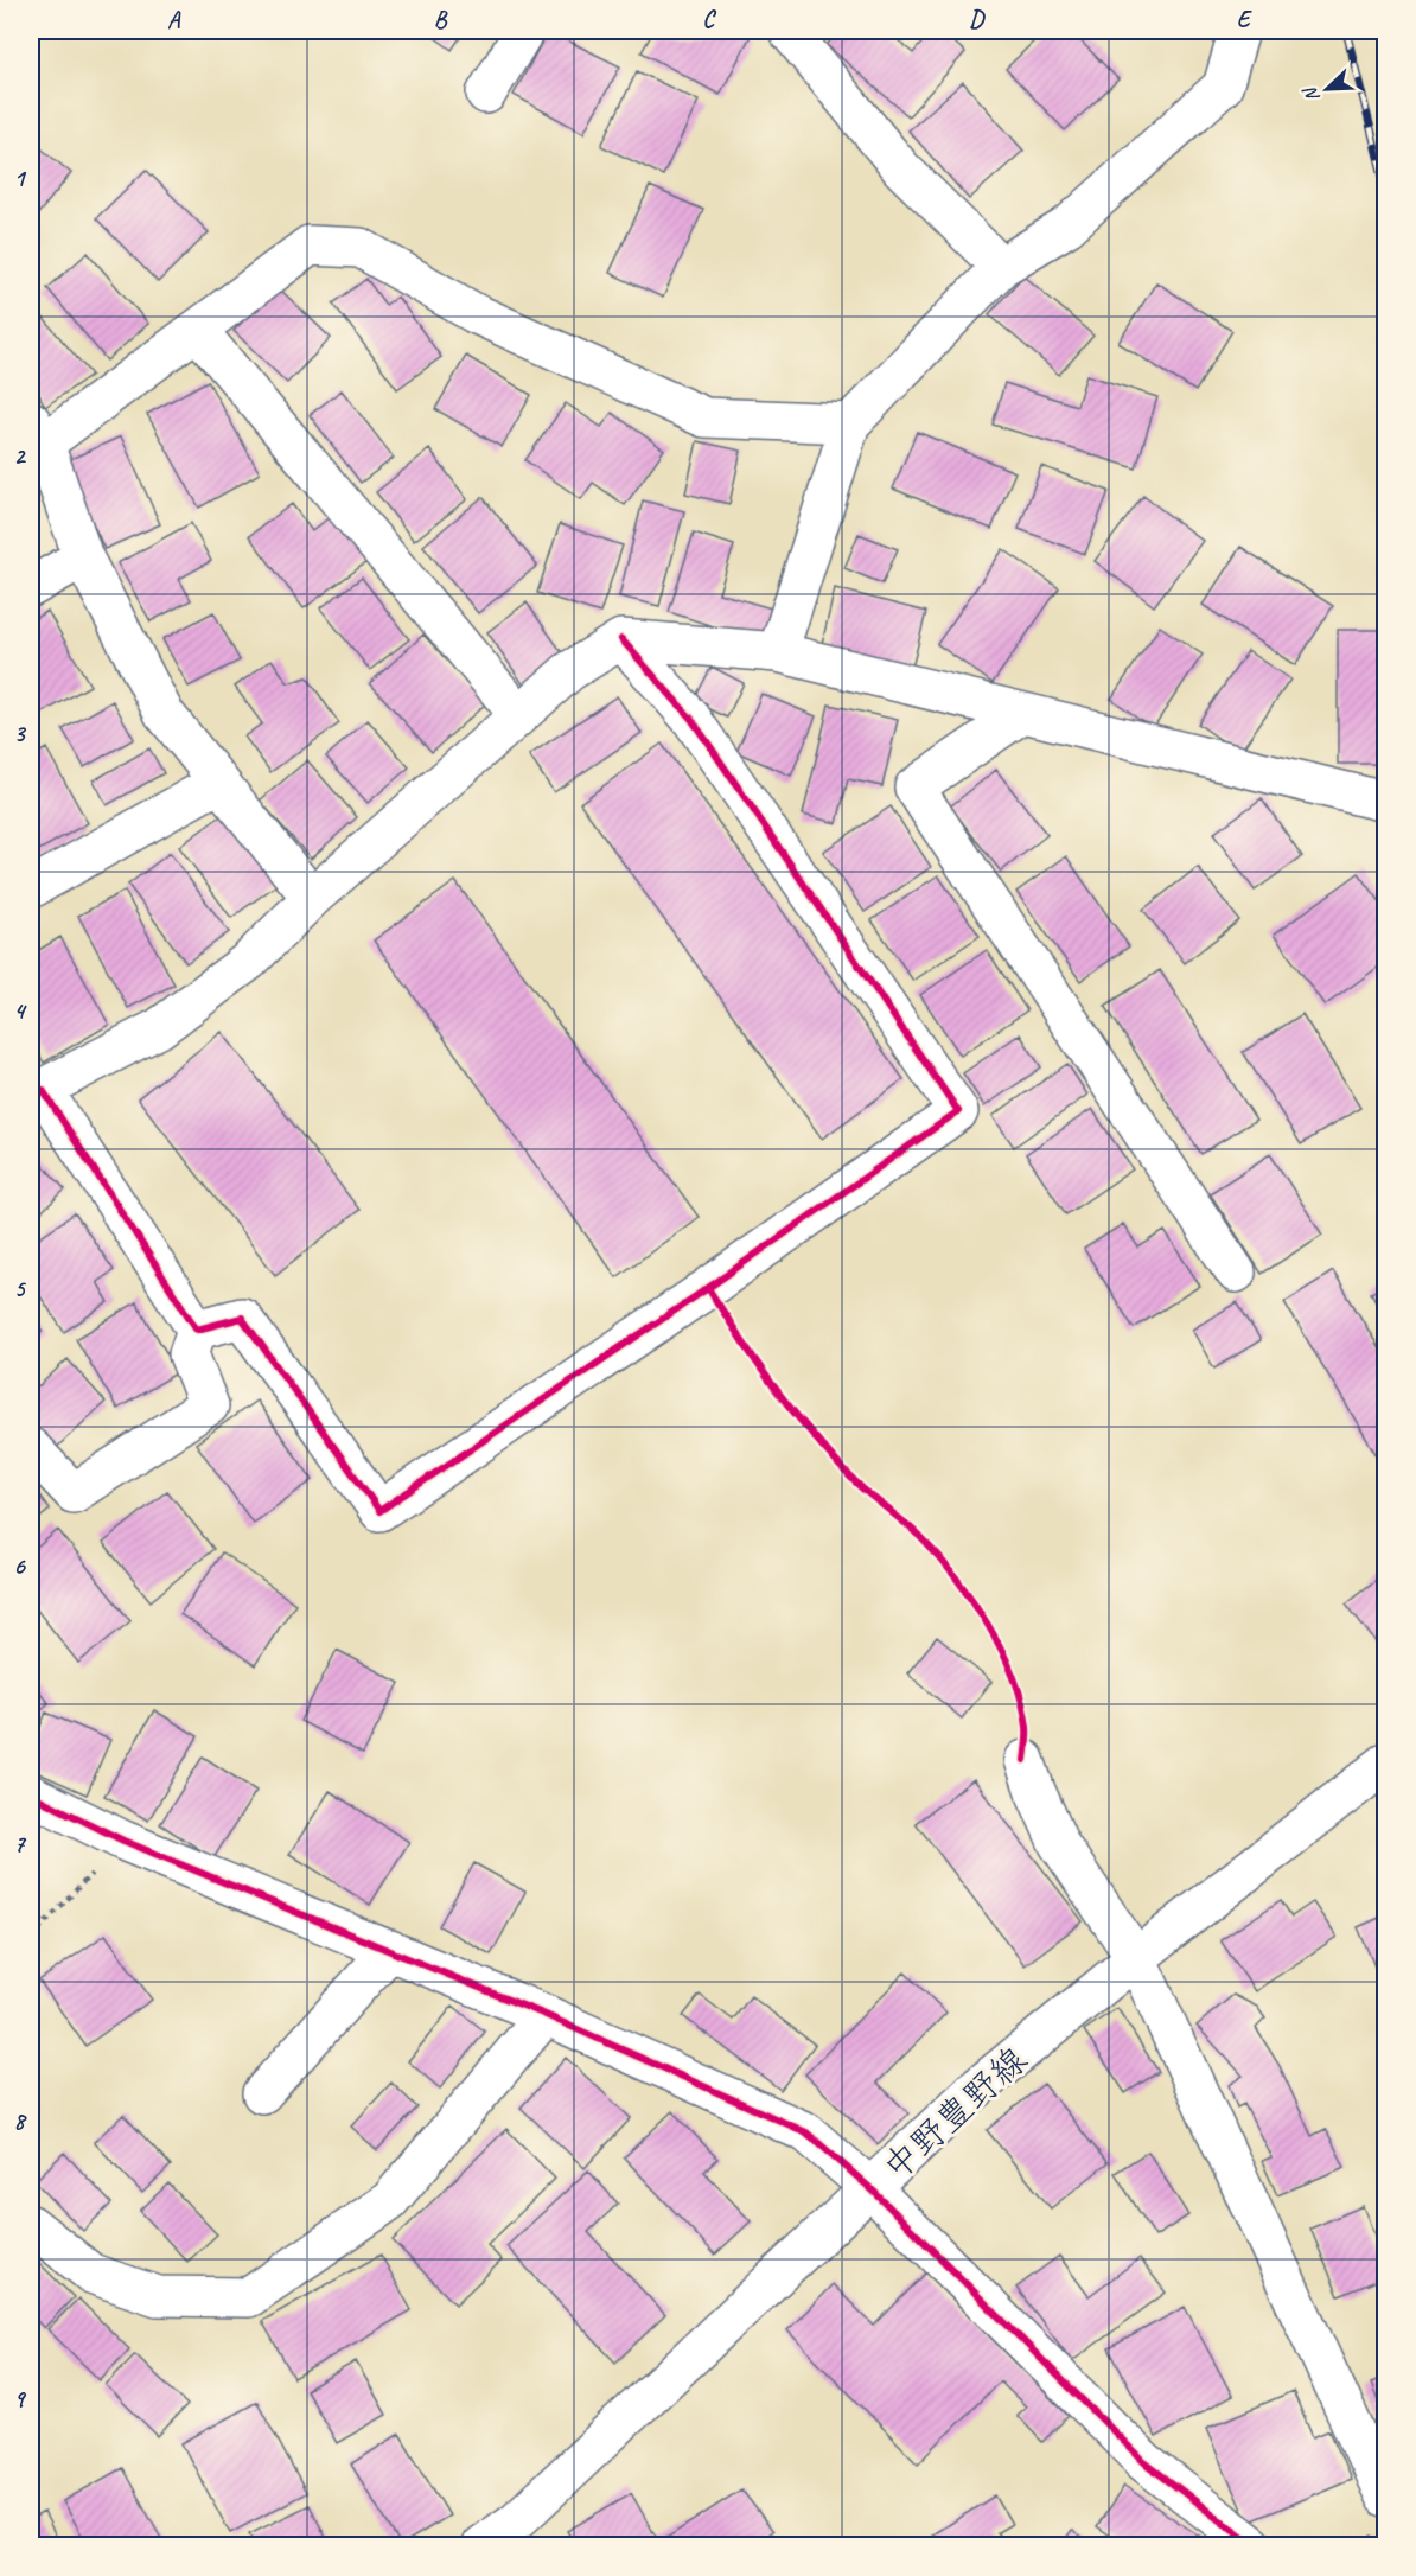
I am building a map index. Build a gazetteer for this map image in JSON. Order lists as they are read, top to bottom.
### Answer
{
  "streets": {
    "street": ["中野豊野線"]
  },
  "north": "bottom left",
  "grid": {
    "columns": [
      "A",
      "B",
      "C",
      "D",
      "E"
    ],
    "rows": [
      "1",
      "2",
      "3",
      "4",
      "5",
      "6",
      "7",
      "8",
      "9"
    ]
  }
}
